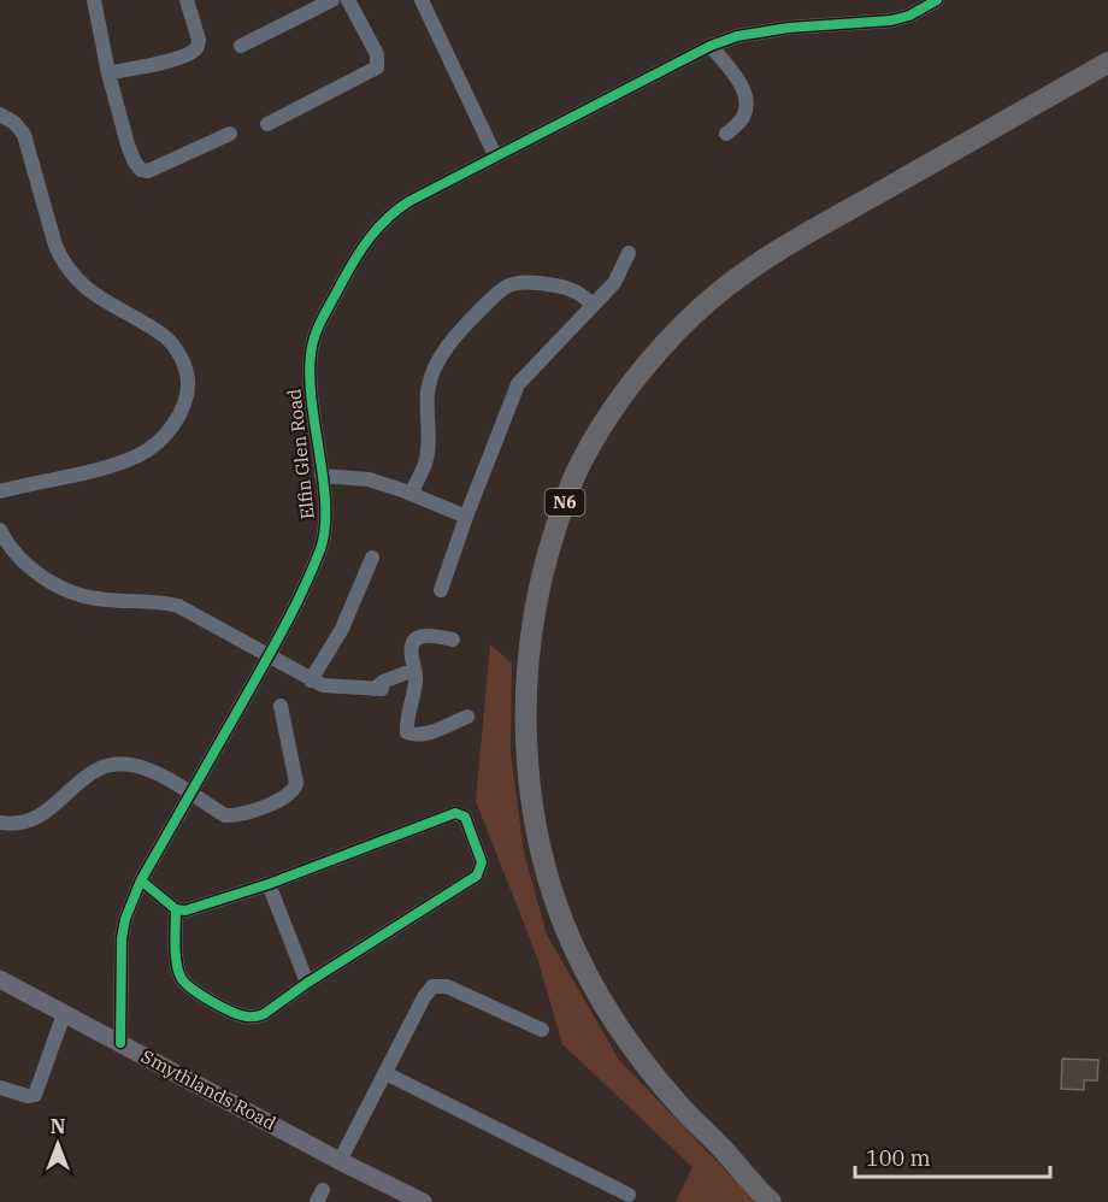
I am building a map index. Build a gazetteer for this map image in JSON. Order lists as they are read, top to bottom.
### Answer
{
  "streets": {
    "highway": ["N6"],
    "main road": ["Smythlands Road"],
    "street": ["Elfin Glen Road"]
  },
  "crossings": [
    ["Elfin Glen Road", "Smythlands Road"]
  ],
  "scale_bar": "100 m",
  "north": "top"
}
